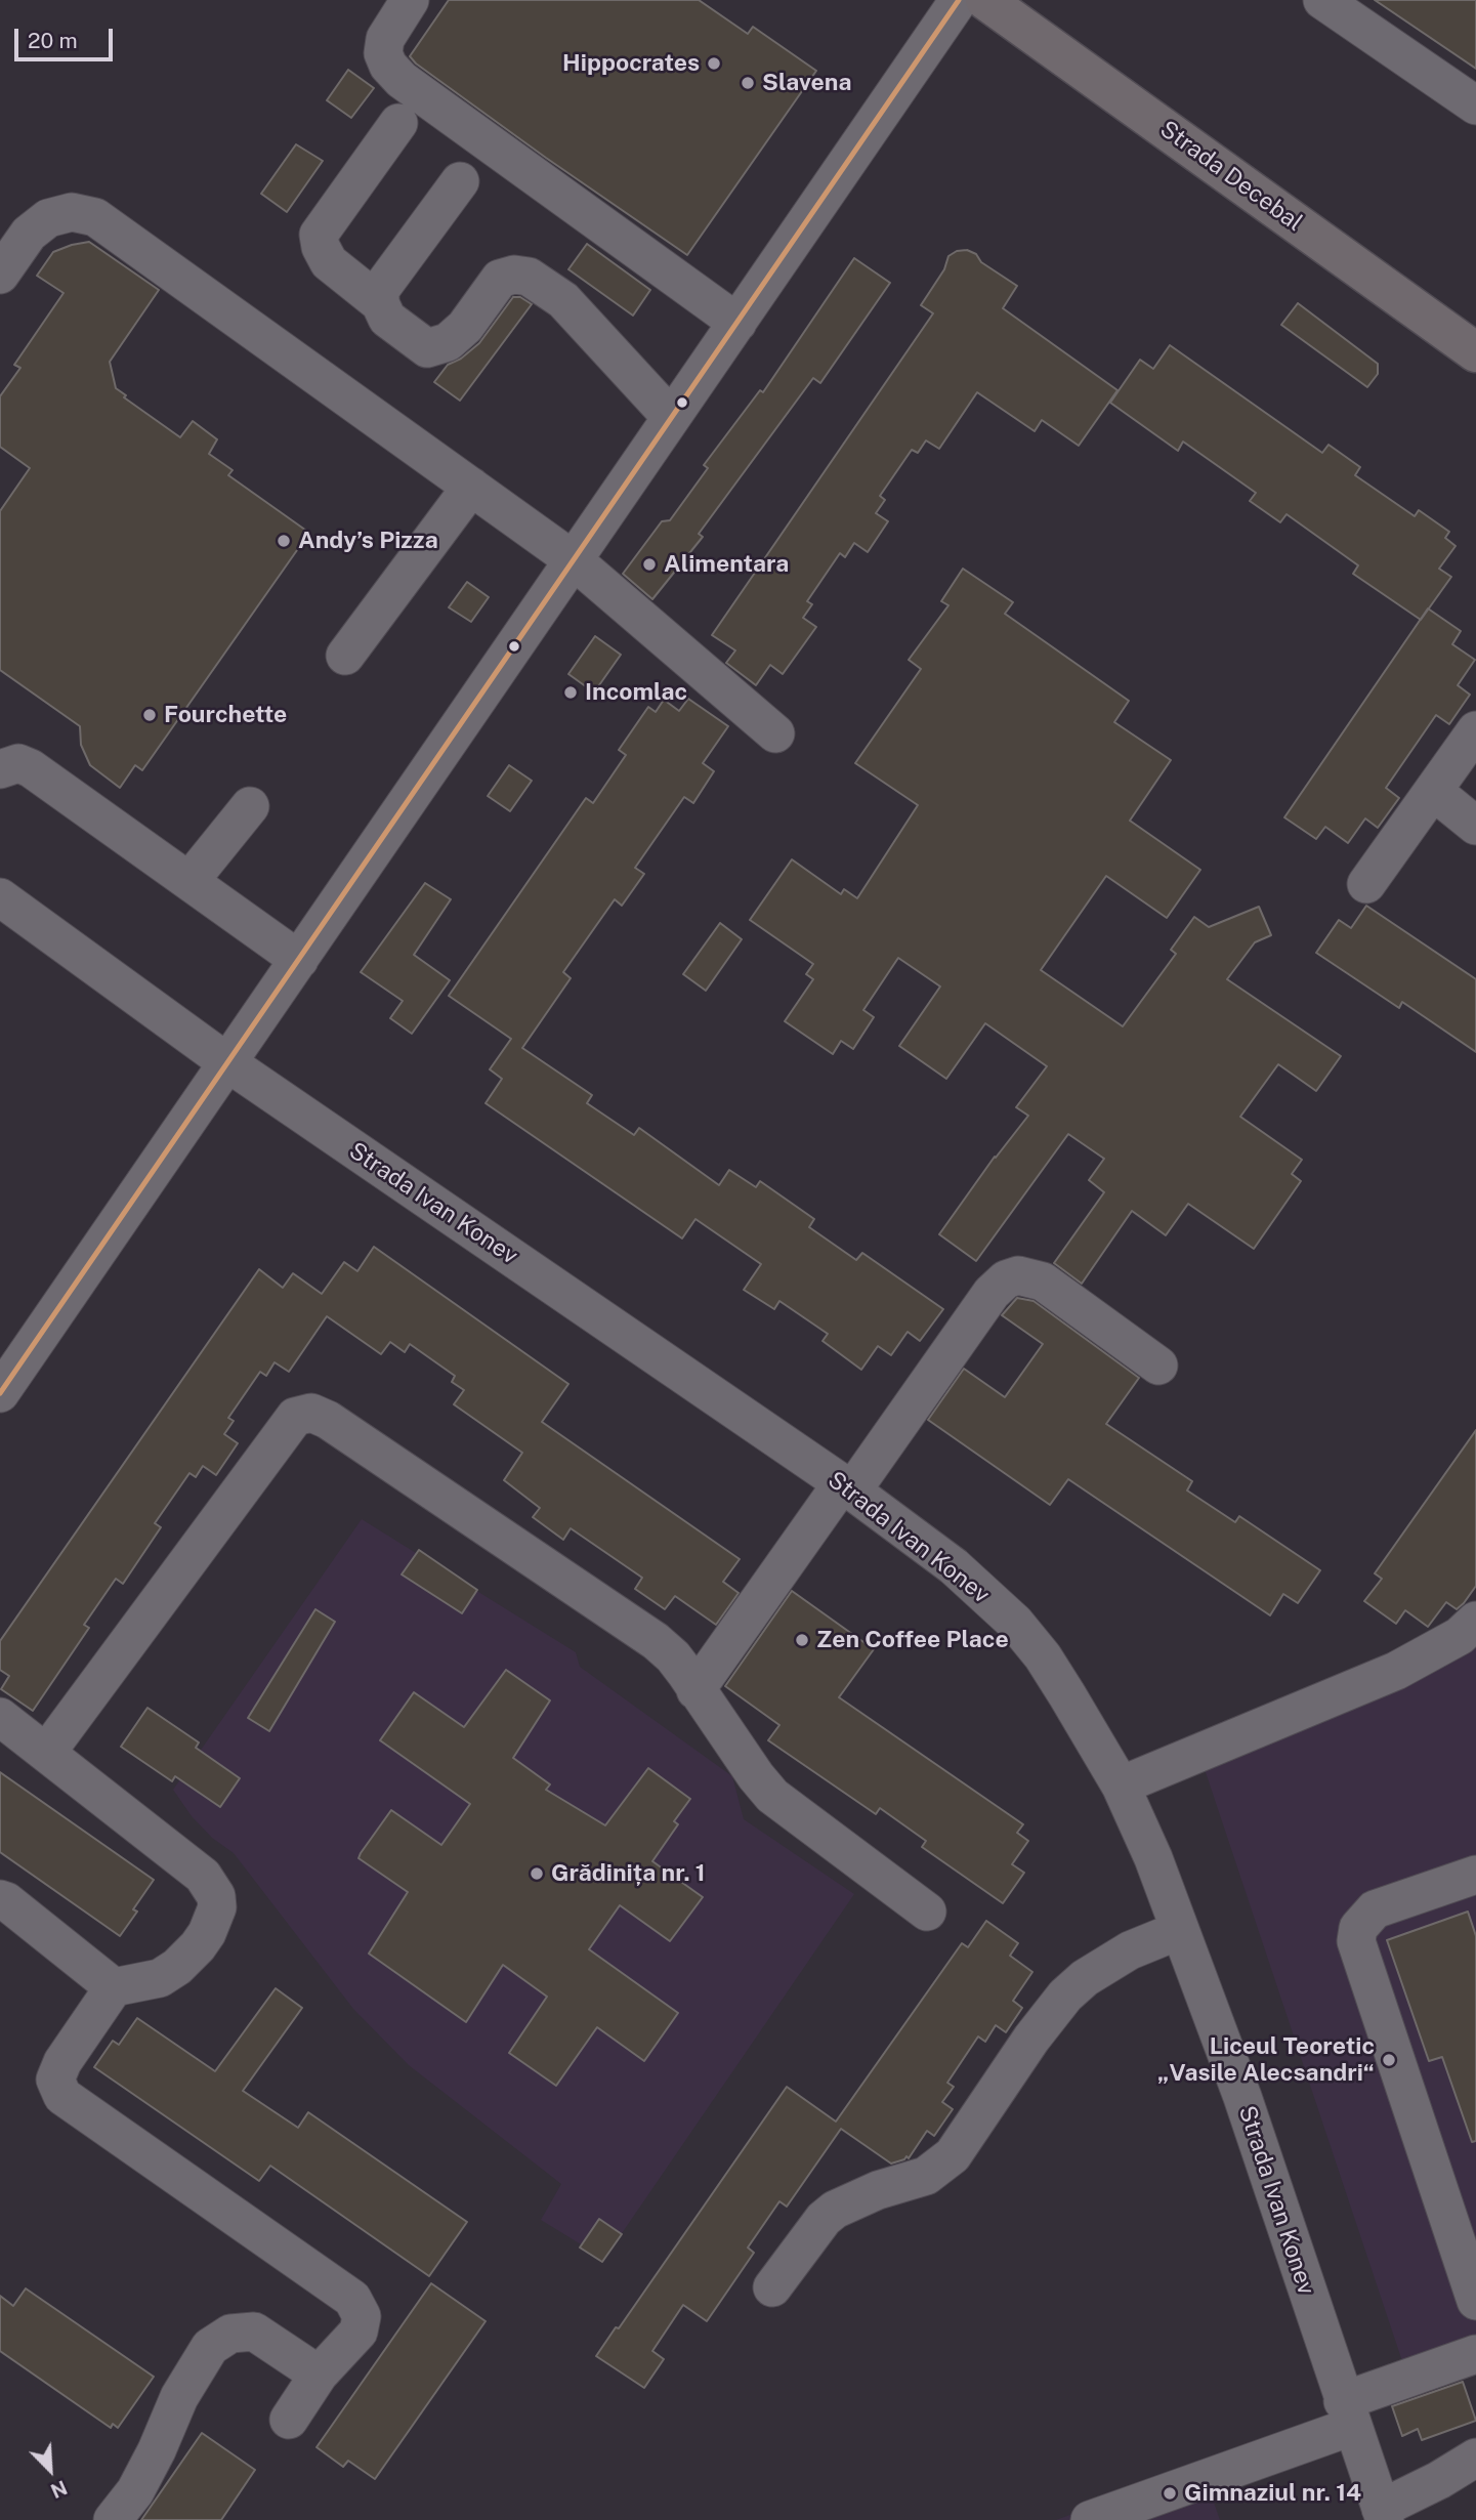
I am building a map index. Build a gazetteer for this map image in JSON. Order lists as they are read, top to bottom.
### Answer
{
  "streets": {
    "main road": ["Strada Decebal"],
    "street": ["Strada Ivan Konev"]
  },
  "places": [
    "Hippocrates",
    "Slavena",
    "Andy’s Pizza",
    "Alimentara",
    "Incomlac",
    "Fourchette",
    "Zen Coffee Place",
    "Grădinița nr. 1",
    "Liceul Teoretic „Vasile Alecsandri“",
    "Gimnaziul nr. 14"
  ],
  "scale_bar": "20 m",
  "north": "bottom right"
}
